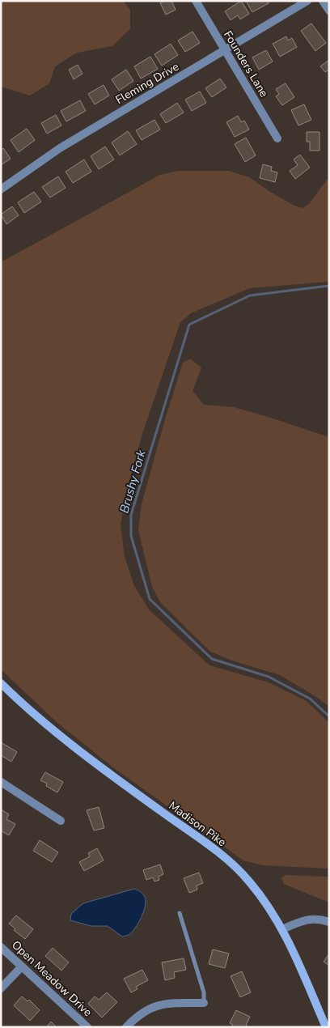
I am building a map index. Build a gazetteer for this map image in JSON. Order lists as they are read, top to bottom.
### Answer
{
  "streets": {
    "street": [
      "Founders Lane",
      "Fleming Drive",
      "Madison Pike",
      "Open Meadow Drive"
    ]
  },
  "crossings": [
    ["Founders Lane", "Fleming Drive"]
  ],
  "water": ["Brushy Fork"]
}
